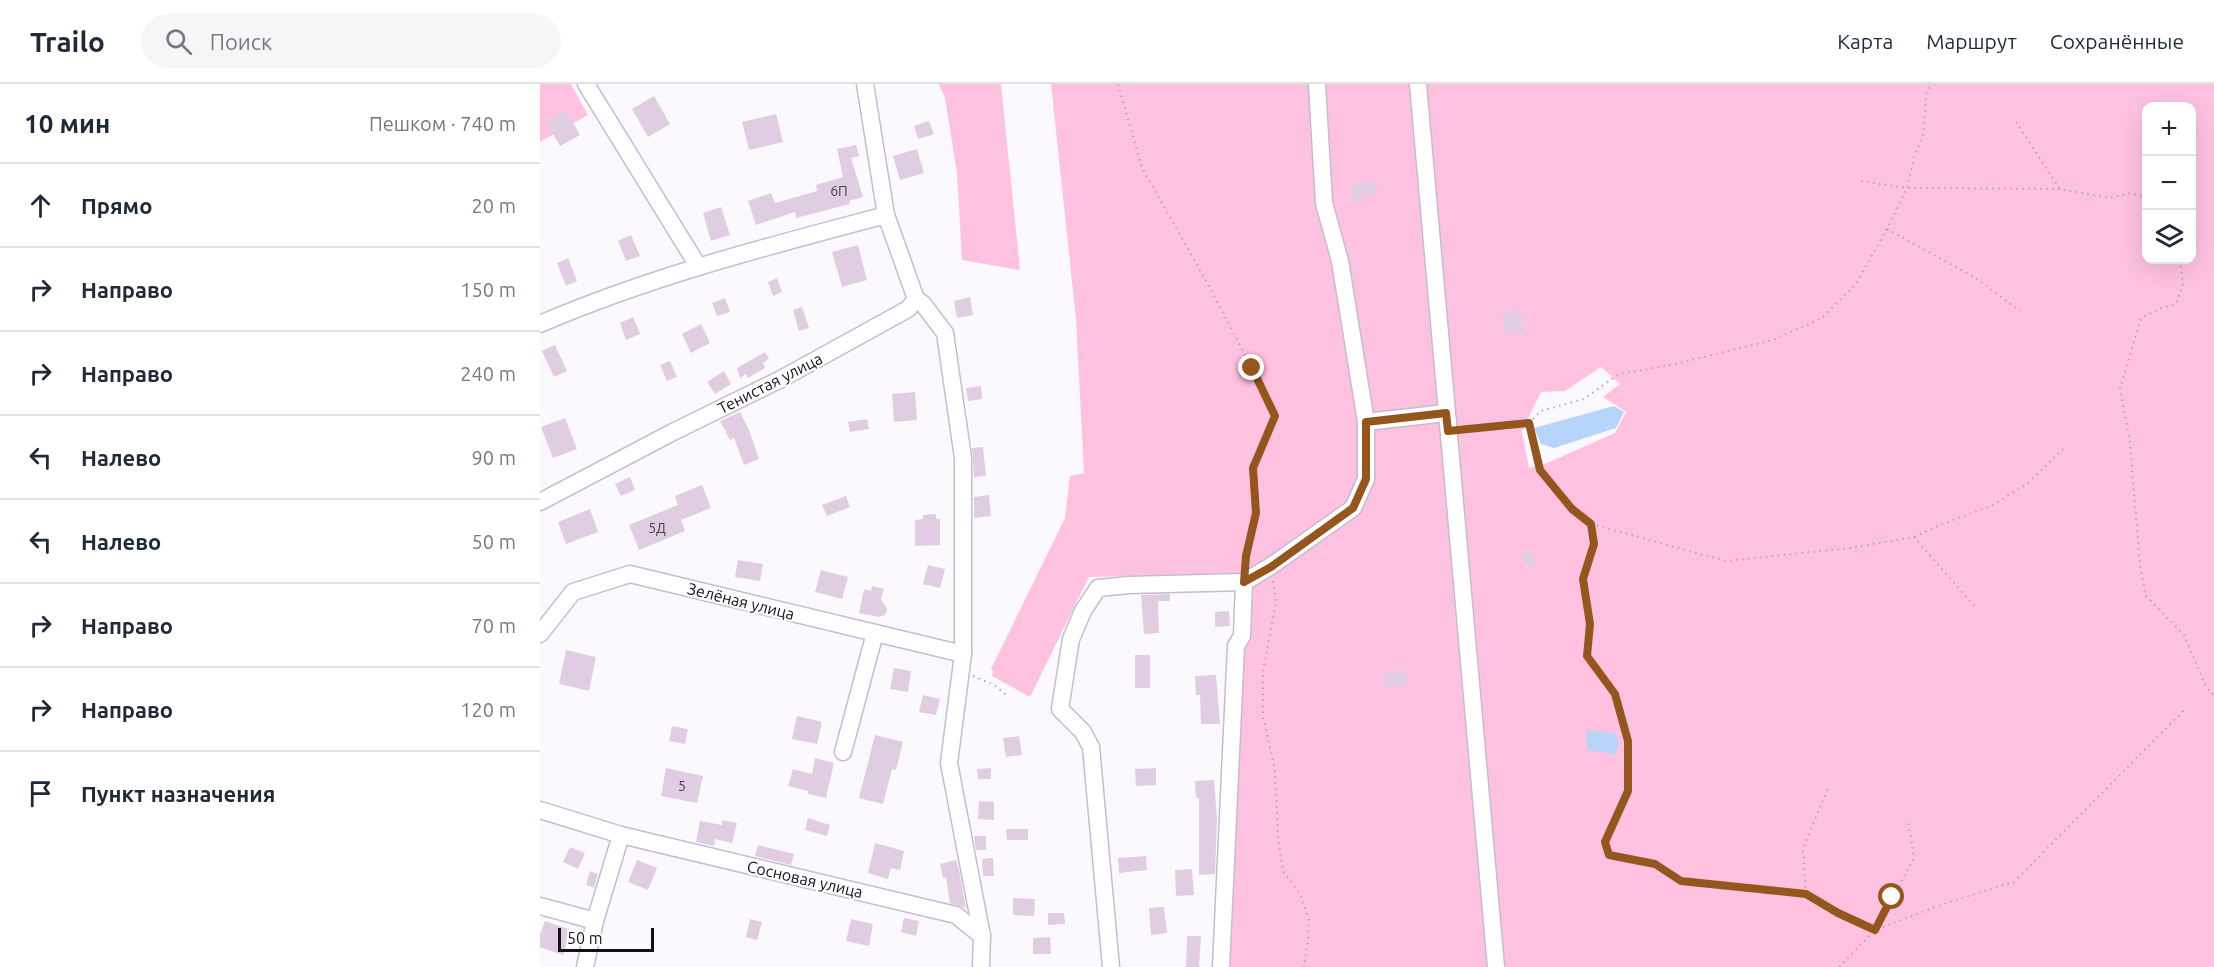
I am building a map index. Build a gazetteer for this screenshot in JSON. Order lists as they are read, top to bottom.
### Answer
{
  "streets": {
    "street": ["Тенистая улица", "Зелёная улица", "Сосновая улица"]
  },
  "house_numbers": ["6П", "5Д", "5"],
  "scale_bar": "50 m",
  "page": {
    "header": "Trailo",
    "search": "Поиск",
    "nav": ["Карта", "Маршрут", "Сохранённые"],
    "heading": ["10 мин", "Пешком · 740 m"],
    "map_buttons": ["+", "−"],
    "list": [
      ["Прямо", "20 m"],
      ["Направо", "150 m"],
      ["Направо", "240 m"],
      ["Налево", "90 m"],
      ["Налево", "50 m"],
      ["Направо", "70 m"],
      ["Направо", "120 m"],
      "Пункт назначения"
    ],
    "scale": "50 m"
  }
}
